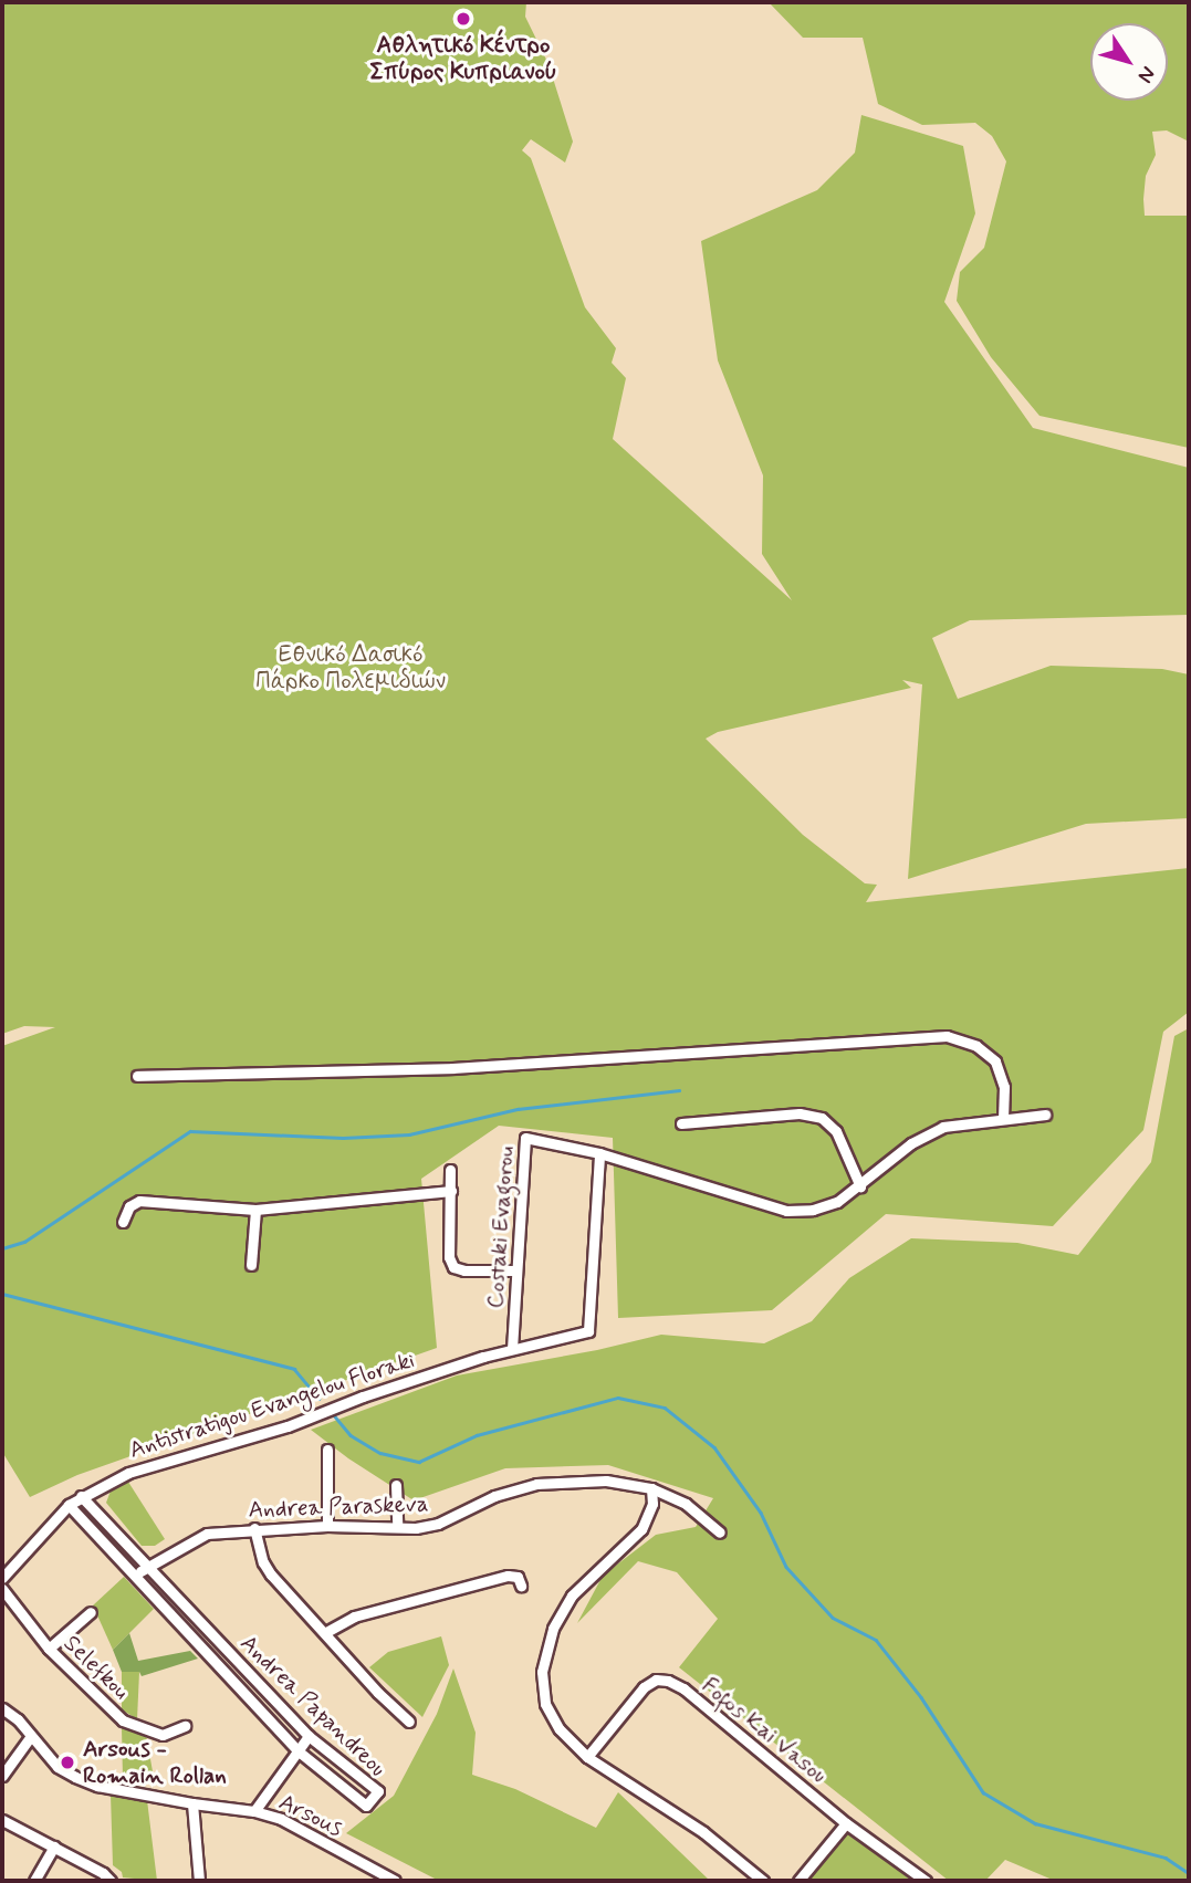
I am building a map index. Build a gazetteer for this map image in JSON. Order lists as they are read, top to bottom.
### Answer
{
  "streets": {
    "street": [
      "Costaki Evagorou",
      "Antistratigou Evangelou Floraki",
      "Andrea Paraskeva",
      "Selefkou",
      "Andrea Papandreou",
      "Fofos Kai Vasou",
      "Arsous"
    ]
  },
  "crossings": [
    ["Costaki Evagorou", "Antistratigou Evangelou Floraki"],
    ["Antistratigou Evangelou Floraki", "Andrea Papandreou"],
    ["Andrea Paraskeva", "Andrea Papandreou"]
  ],
  "parks": ["Εθνικό Δασικό Πάρκο Πολεμιδιών"],
  "places": ["Αθλητικό Κέντρο Σπύρος Κυπριανού", "Arsous - Romain Rollan"],
  "north": "bottom right"
}
